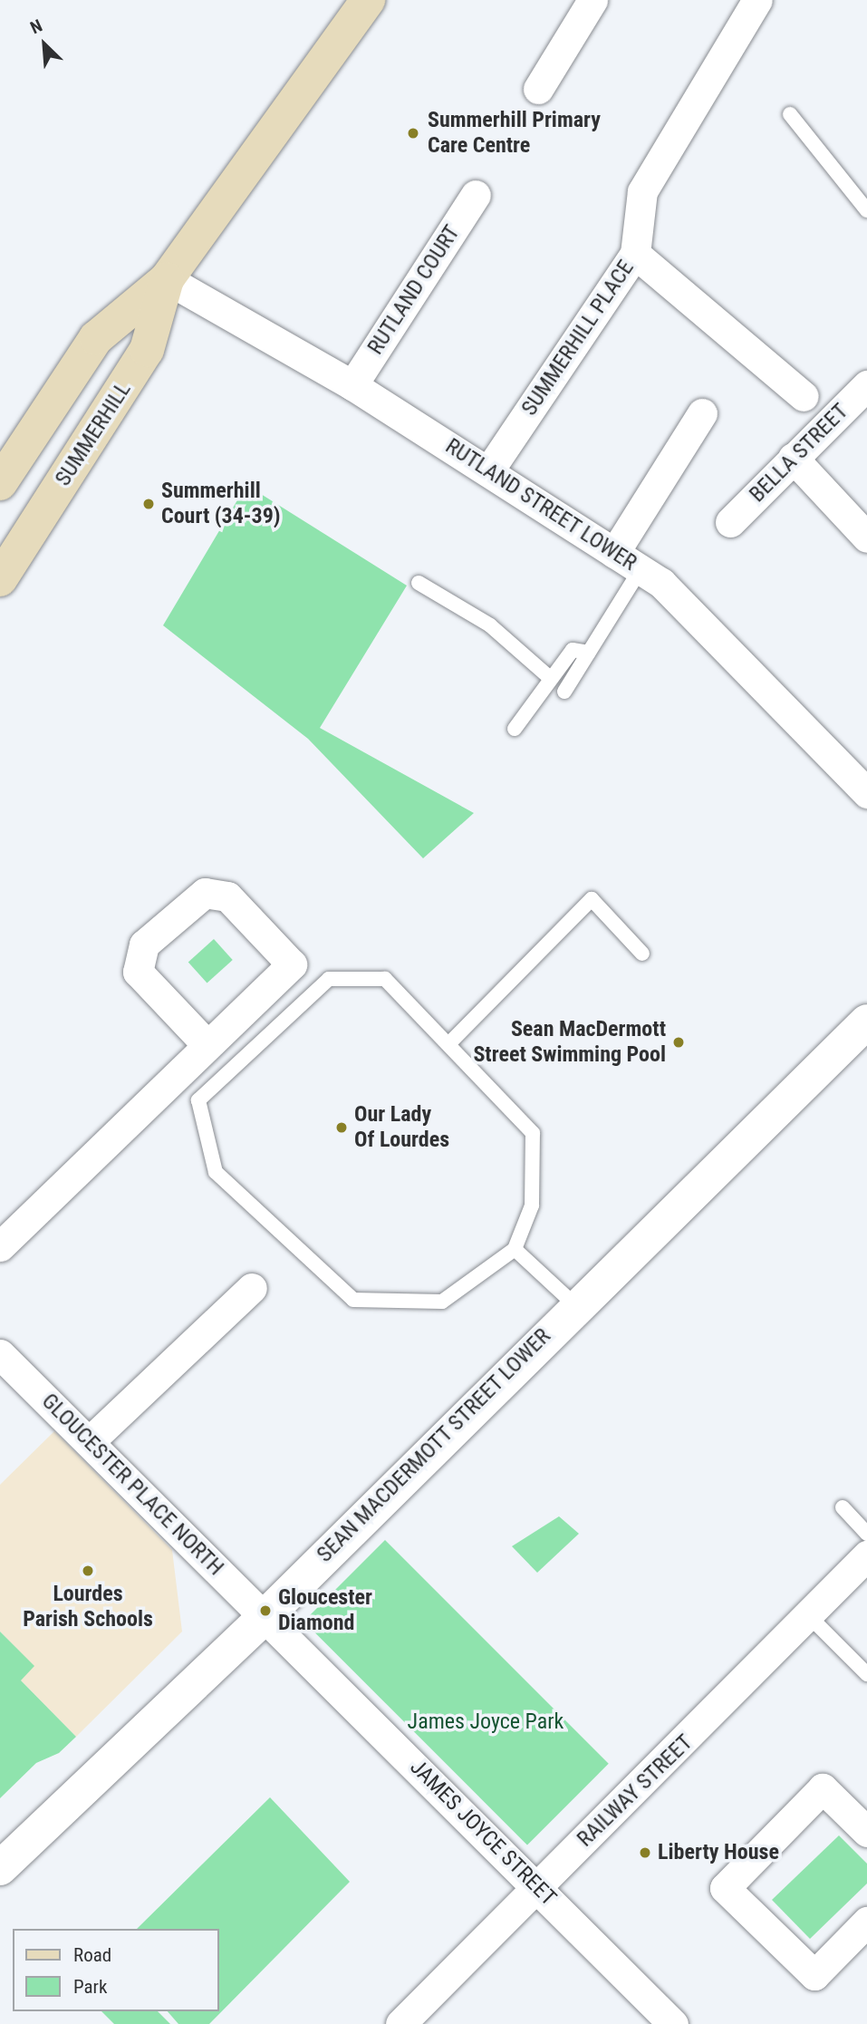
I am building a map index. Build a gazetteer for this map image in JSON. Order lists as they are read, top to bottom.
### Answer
{
  "streets": {
    "main road": ["SUMMERHILL"],
    "street": [
      "RUTLAND COURT",
      "SUMMERHILL PLACE",
      "BELLA STREET",
      "RUTLAND STREET LOWER",
      "SEAN MACDERMOTT STREET LOWER",
      "GLOUCESTER PLACE NORTH",
      "RAILWAY STREET",
      "JAMES JOYCE STREET"
    ]
  },
  "crossings": [
    ["RUTLAND COURT", "RUTLAND STREET LOWER"],
    ["SUMMERHILL PLACE", "RUTLAND STREET LOWER"],
    ["SUMMERHILL", "RUTLAND STREET LOWER"],
    ["SEAN MACDERMOTT STREET LOWER", "GLOUCESTER PLACE NORTH"],
    ["SEAN MACDERMOTT STREET LOWER", "JAMES JOYCE STREET"],
    ["GLOUCESTER PLACE NORTH", "JAMES JOYCE STREET"],
    ["RAILWAY STREET", "JAMES JOYCE STREET"]
  ],
  "parks": ["James Joyce Park"],
  "places": [
    "Summerhill Primary Care Centre",
    "Summerhill Court (34-39)",
    "Sean MacDermott Street Swimming Pool",
    "Our Lady Of Lourdes",
    "Lourdes Parish Schools",
    "Gloucester Diamond",
    "Liberty House"
  ],
  "legend": ["Road", "Park"],
  "north": "top left"
}
